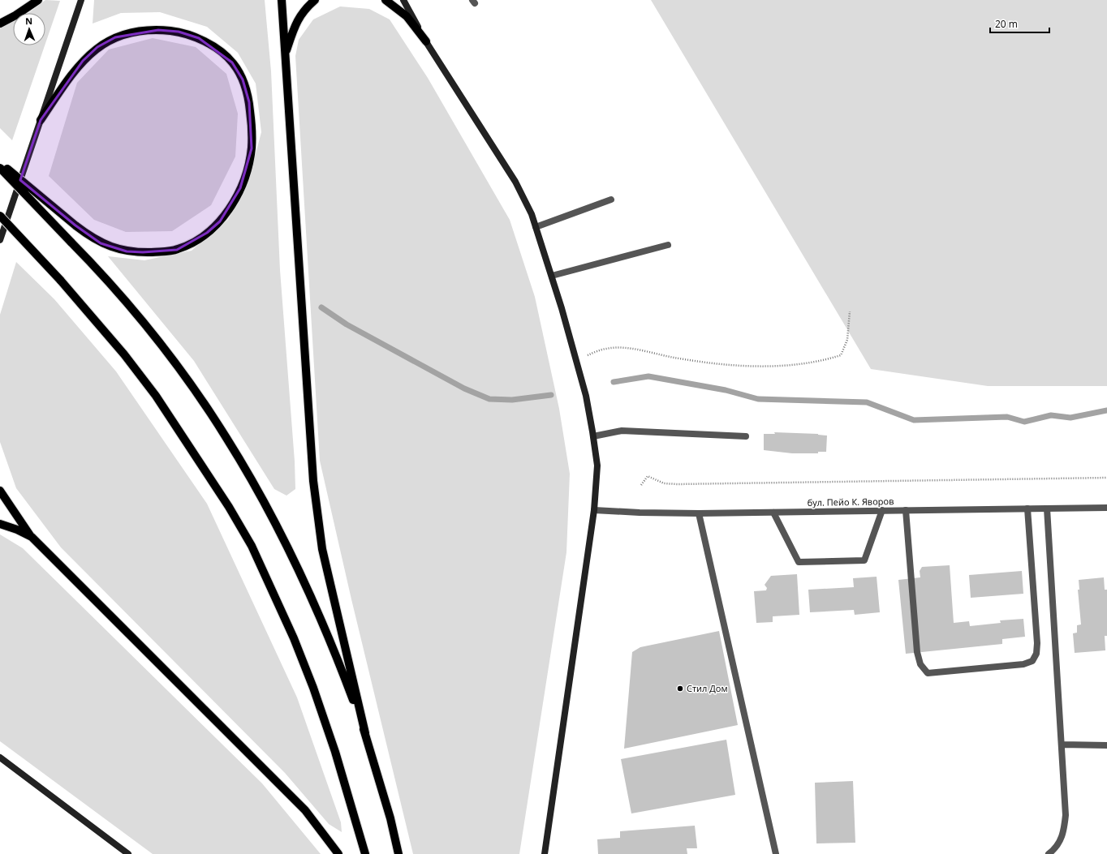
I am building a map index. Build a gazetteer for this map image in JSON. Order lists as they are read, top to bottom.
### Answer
{
  "streets": {
    "street": ["бул. Пейо К. Яворов"]
  },
  "places": ["Стил Дом"],
  "scale_bar": "20 m",
  "north": "top"
}
